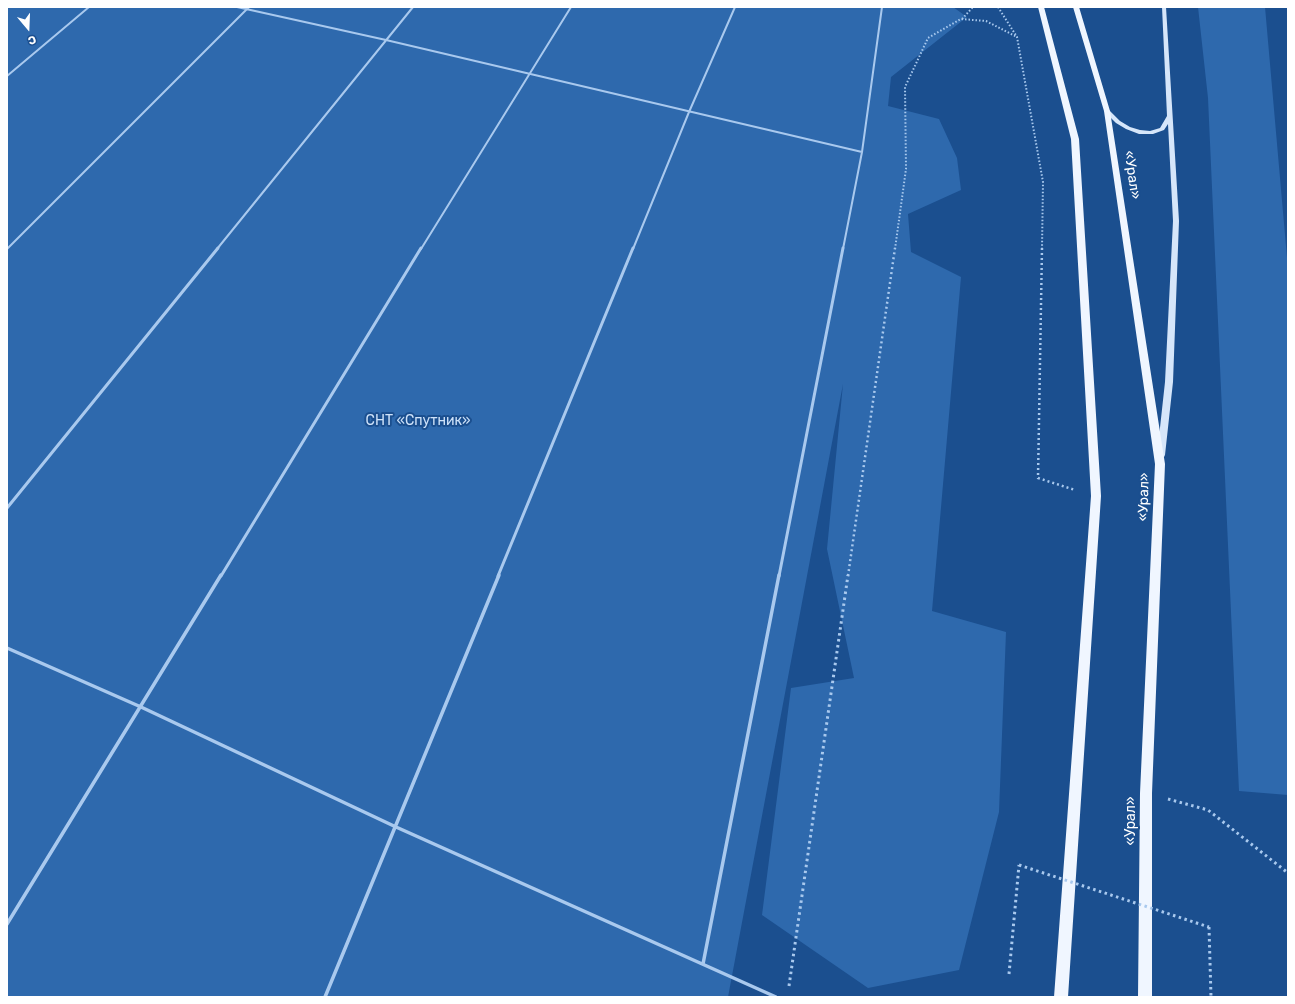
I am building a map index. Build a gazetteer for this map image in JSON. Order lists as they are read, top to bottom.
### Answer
{
  "streets": {
    "main road": ["«Урал»"]
  },
  "parks": ["СНТ «Спутник»"],
  "north": "bottom"
}
